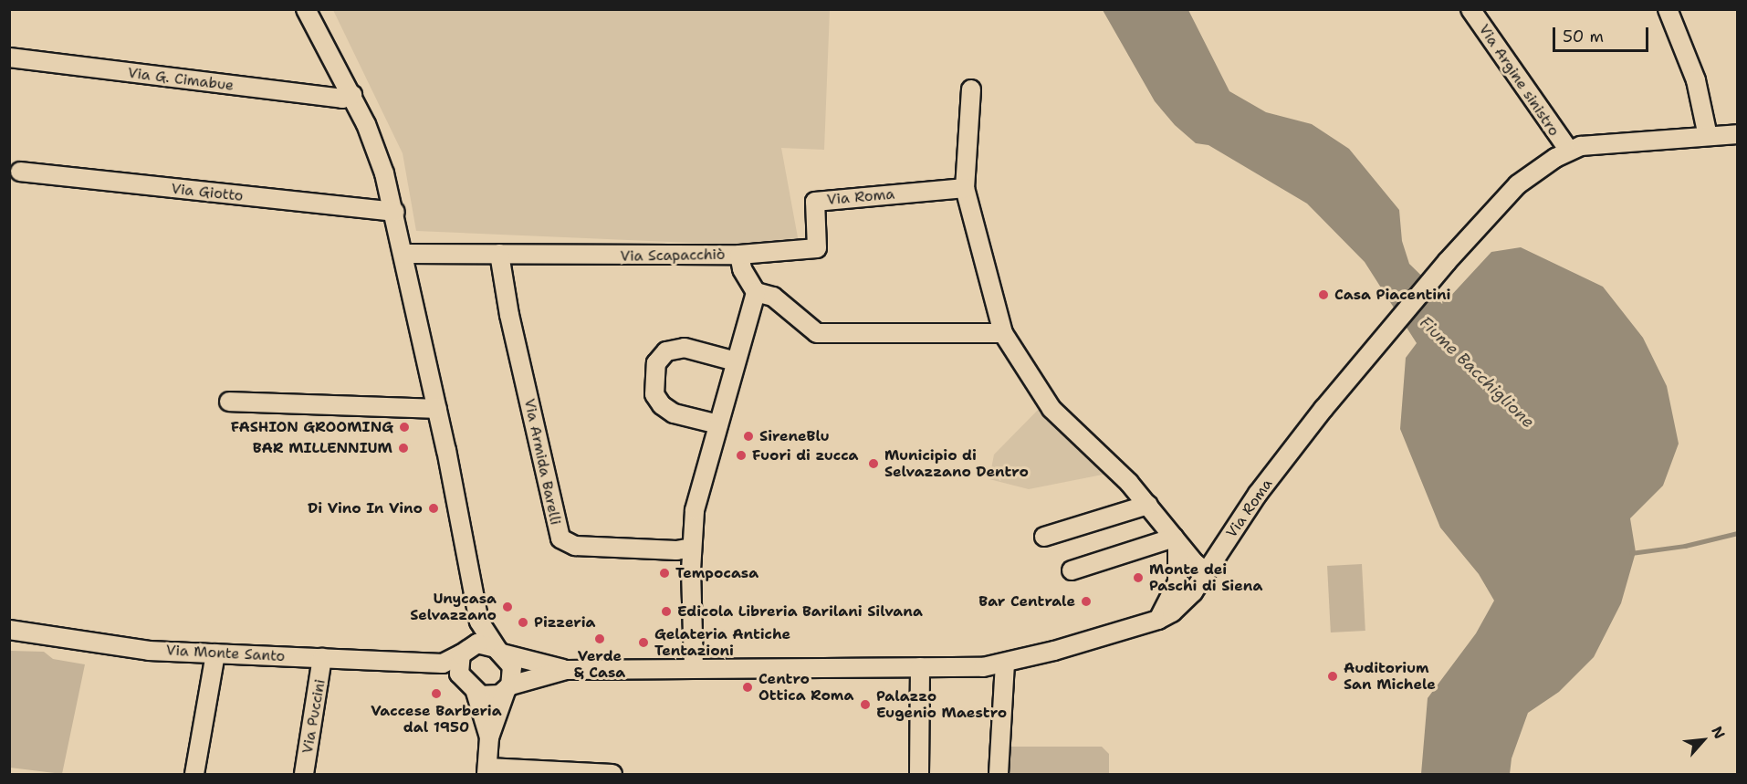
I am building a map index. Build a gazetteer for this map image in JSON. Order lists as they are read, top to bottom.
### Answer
{
  "streets": {
    "street": [
      "Via G. Cimabue",
      "Via Argine sinistro",
      "Via Giotto",
      "Via Roma",
      "Via Scapacchiò",
      "Via Armida Barelli",
      "Via Monte Santo",
      "Via Puccini"
    ]
  },
  "crossings": [
    ["Via Argine sinistro", "Via Roma"],
    ["Via Roma", "Via Scapacchiò"],
    ["Via Roma", "Via Monte Santo"],
    ["Via Scapacchiò", "Via Armida Barelli"],
    ["Via Monte Santo", "Via Puccini"]
  ],
  "water": ["Fiume Bacchiglione"],
  "places": [
    "Casa Piacentini",
    "FASHION GROOMING",
    "SireneBlu",
    "BAR MILLENNIUM",
    "Fuori di zucca",
    "Municipio di Selvazzano Dentro",
    "Di Vino In Vino",
    "Tempocasa",
    "Monte dei Paschi di Siena",
    "Bar Centrale",
    "Unycasa Selvazzano",
    "Edicola Libreria Barilani Silvana",
    "Pizzeria",
    "Verde & Casa",
    "Gelateria Antiche Tentazioni",
    "Auditorium San Michele",
    "Centro Ottica Roma",
    "Vaccese Barberia dal 1950",
    "Palazzo Eugenio Maestro"
  ],
  "scale_bar": "50 m",
  "north": "top right"
}
